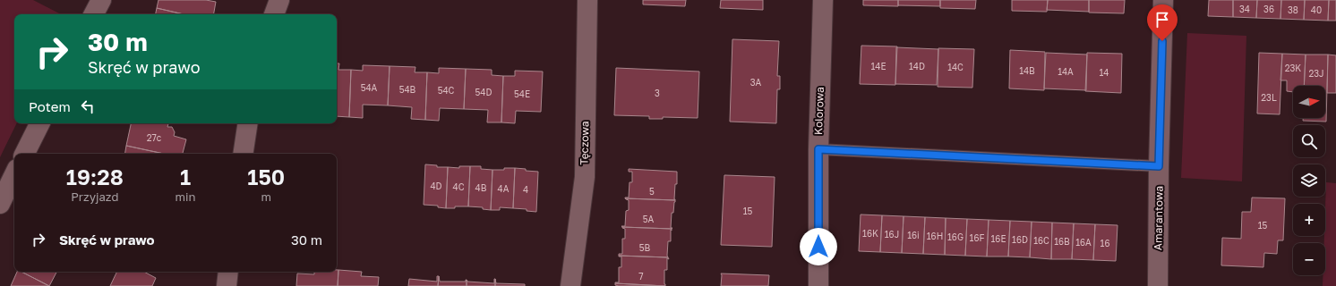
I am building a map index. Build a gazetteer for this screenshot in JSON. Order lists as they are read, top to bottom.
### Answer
{
  "streets": {
    "street": ["Kolorowa", "Tęczowa", "Amarantowa"]
  },
  "house_numbers": [
    "34",
    "36",
    "38",
    "40",
    "14E",
    "14D",
    "14C",
    "23K",
    "14B",
    "14A",
    "14",
    "23J",
    "3A",
    "54A",
    "54B",
    "54C",
    "54D",
    "3",
    "54E",
    "23L",
    "27c",
    "4D",
    "4C",
    "4B",
    "4A",
    "4",
    "5",
    "15",
    "5A",
    "15",
    "16K",
    "16J",
    "16i",
    "16H",
    "16G",
    "16F",
    "16E",
    "16D",
    "16C",
    "16B",
    "16A",
    "16",
    "5B",
    "7"
  ],
  "north": "right",
  "page": {
    "turn": ["30 m", "Skręć w prawo"],
    "map_buttons": ["+", "−"],
    "then": "Potem",
    "eta": [
      "19:28",
      "Przyjazd",
      "1",
      "min",
      "150",
      "m"
    ],
    "list": [
      {
        "name": "Skręć w prawo",
        "value": "30 m"
      }
    ]
  }
}
